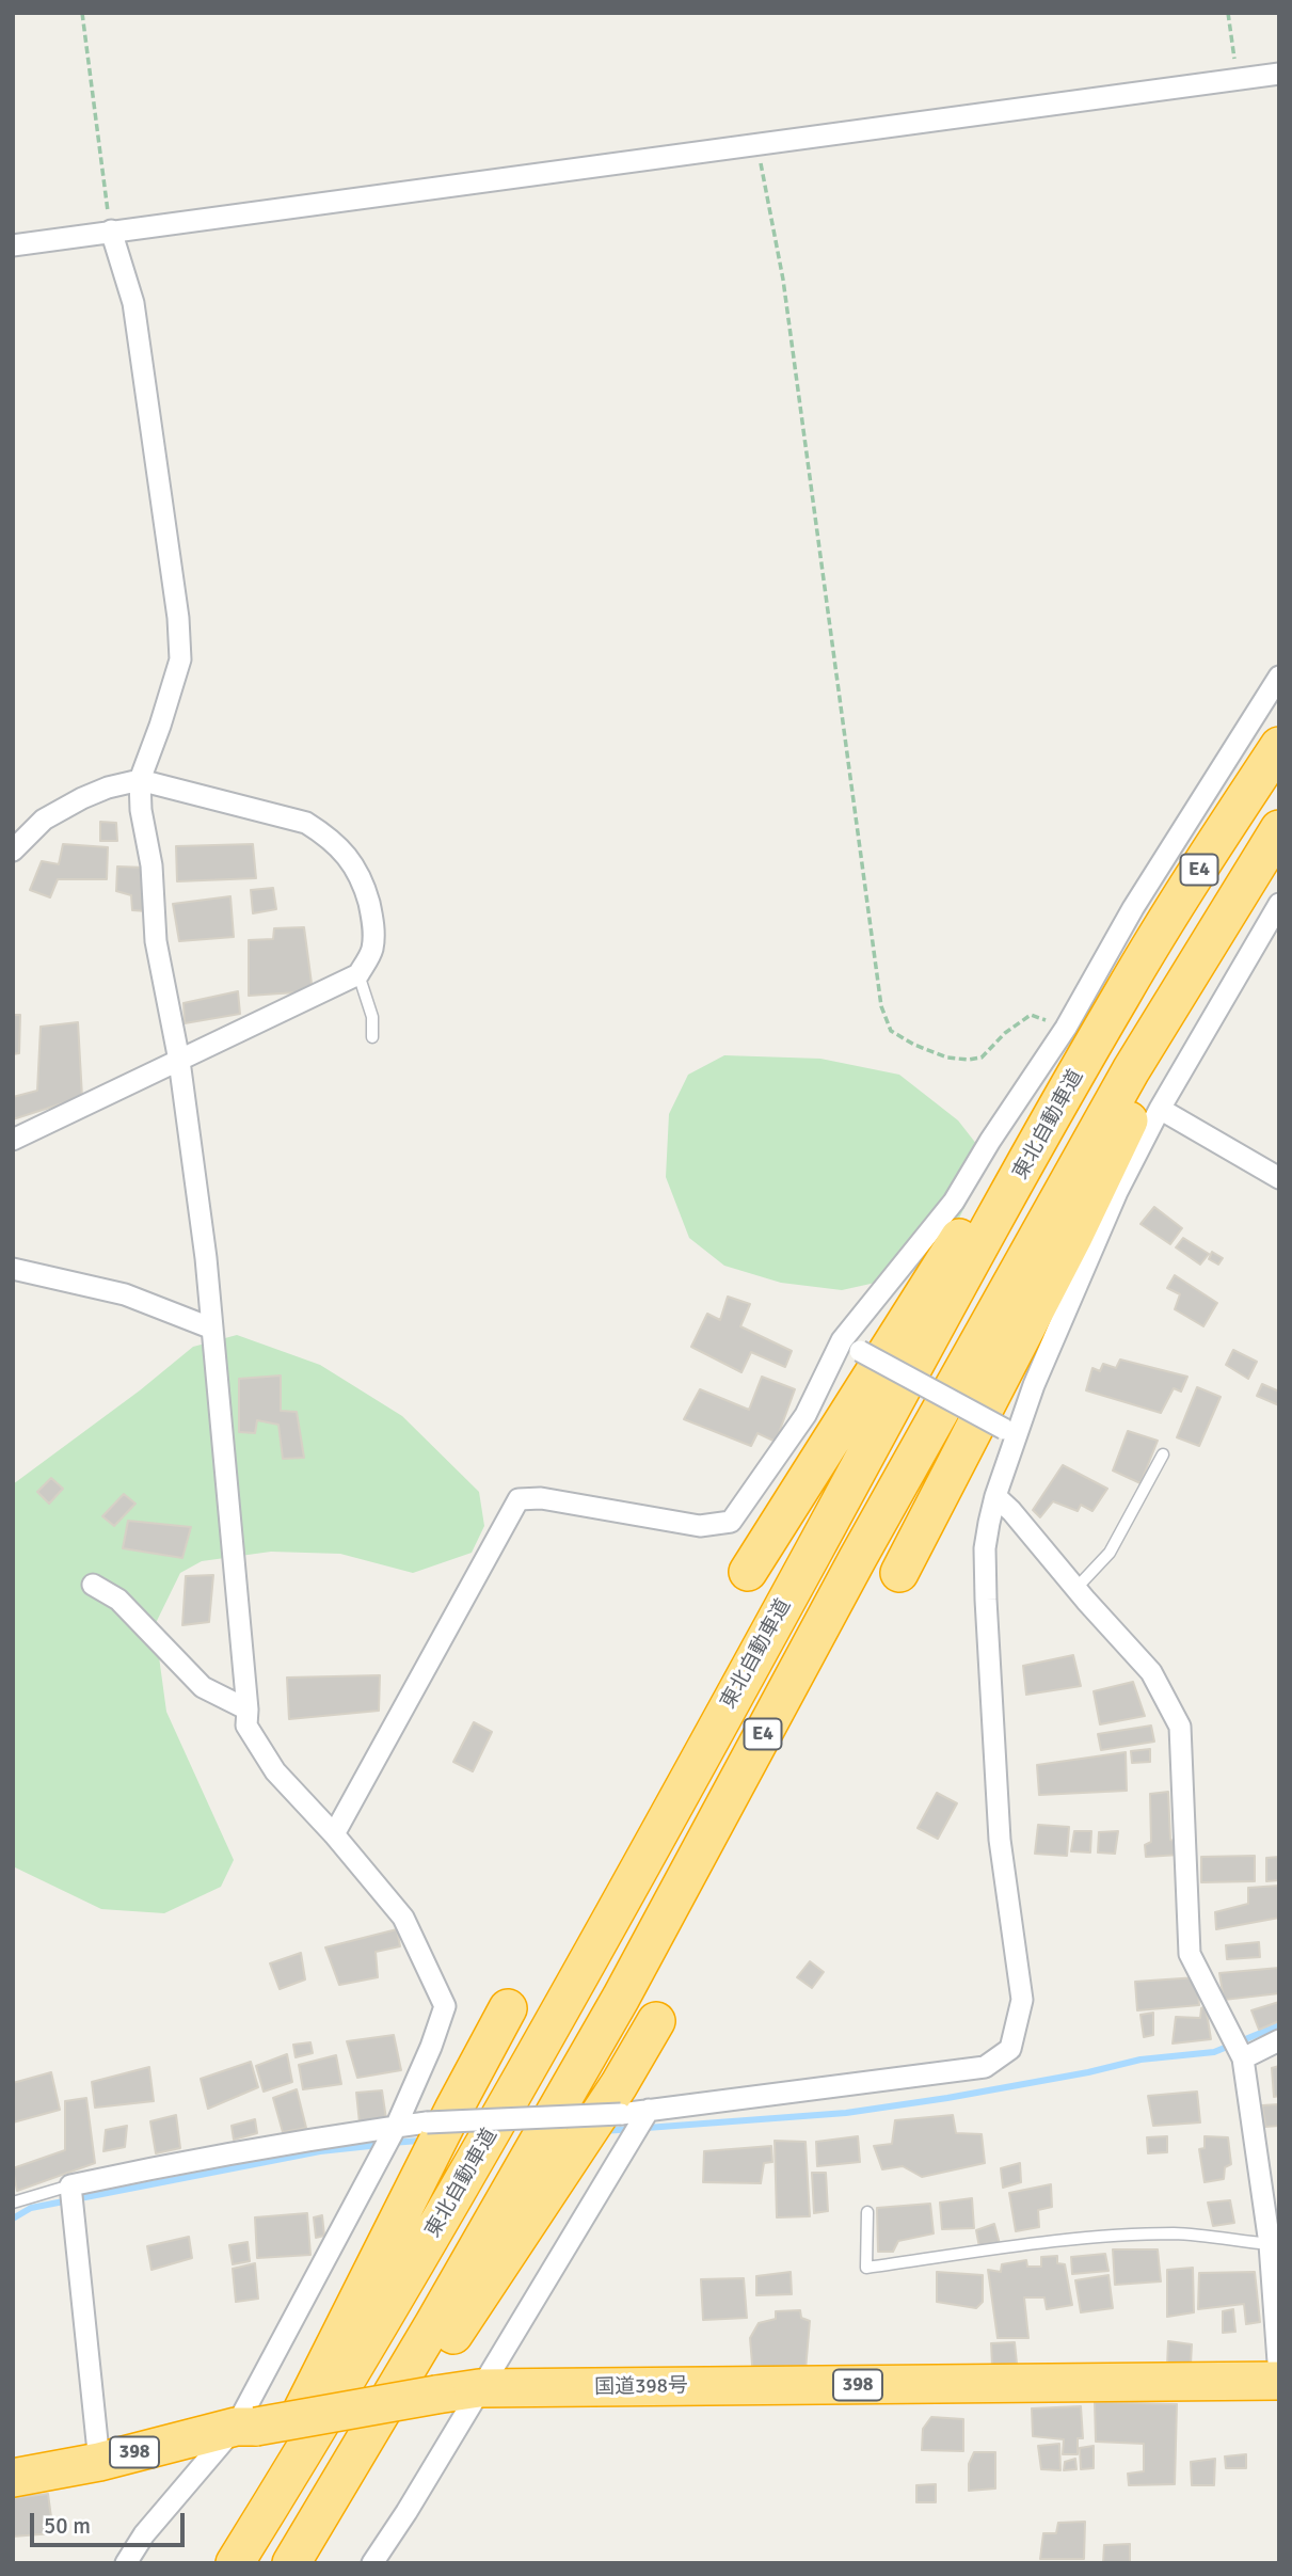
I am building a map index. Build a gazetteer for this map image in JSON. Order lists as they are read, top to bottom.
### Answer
{
  "streets": {
    "highway": [
      "E4",
      "東北自動車道",
      "398",
      "国道398号"
    ]
  },
  "scale_bar": "50 m"
}
